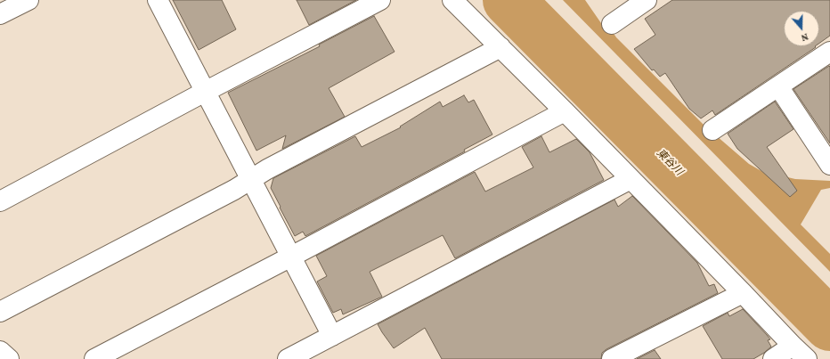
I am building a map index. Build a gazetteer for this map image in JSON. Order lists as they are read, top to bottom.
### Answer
{
  "water": ["東谷川"],
  "north": "bottom"
}
